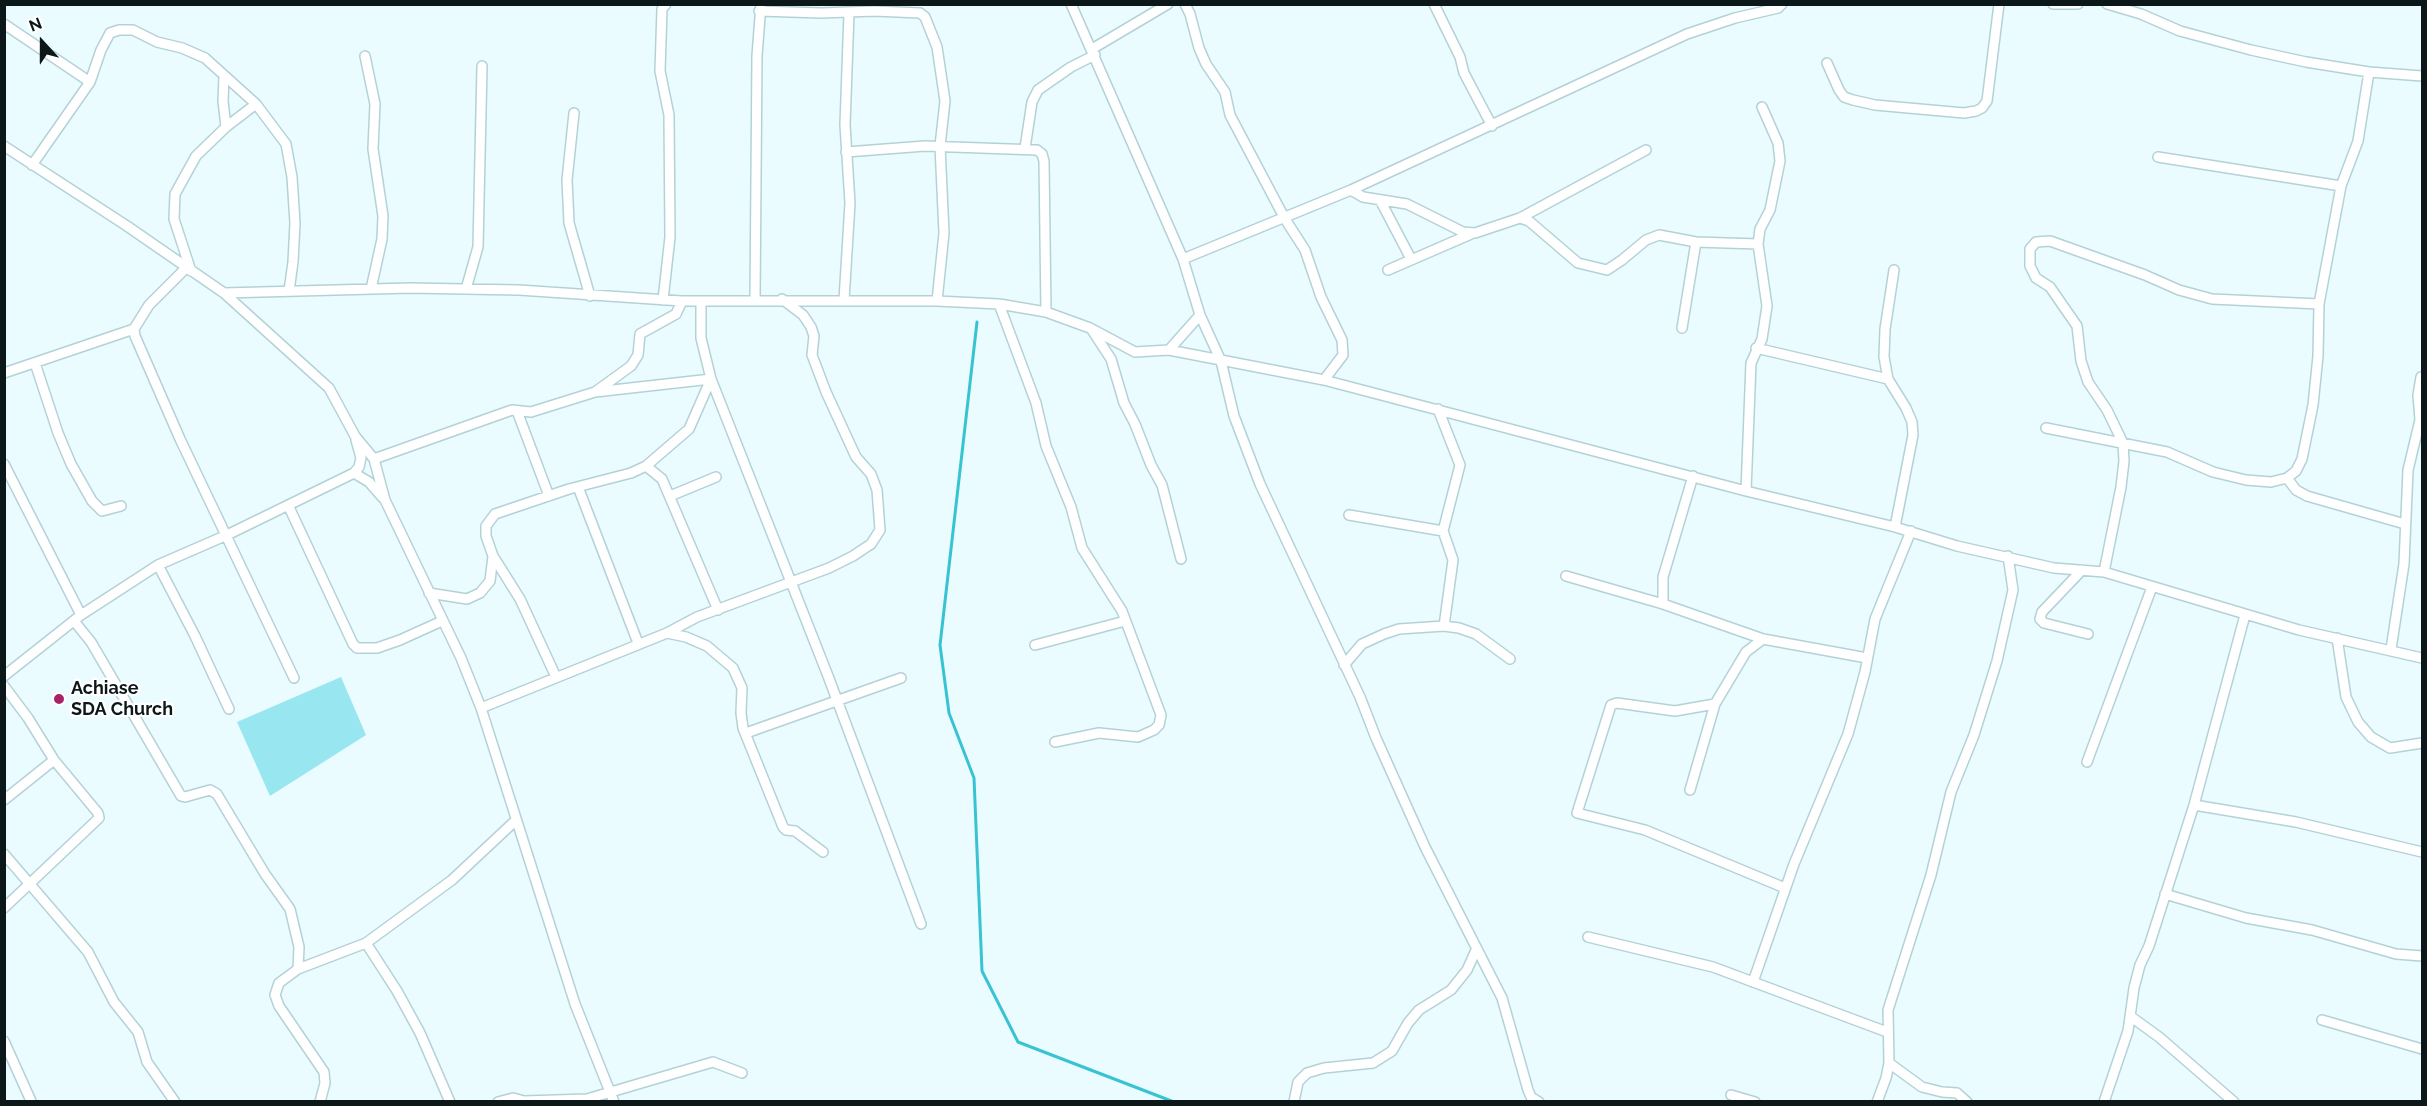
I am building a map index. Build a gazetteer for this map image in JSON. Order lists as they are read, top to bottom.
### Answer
{
  "places": ["Achiase SDA Church"],
  "north": "top"
}
